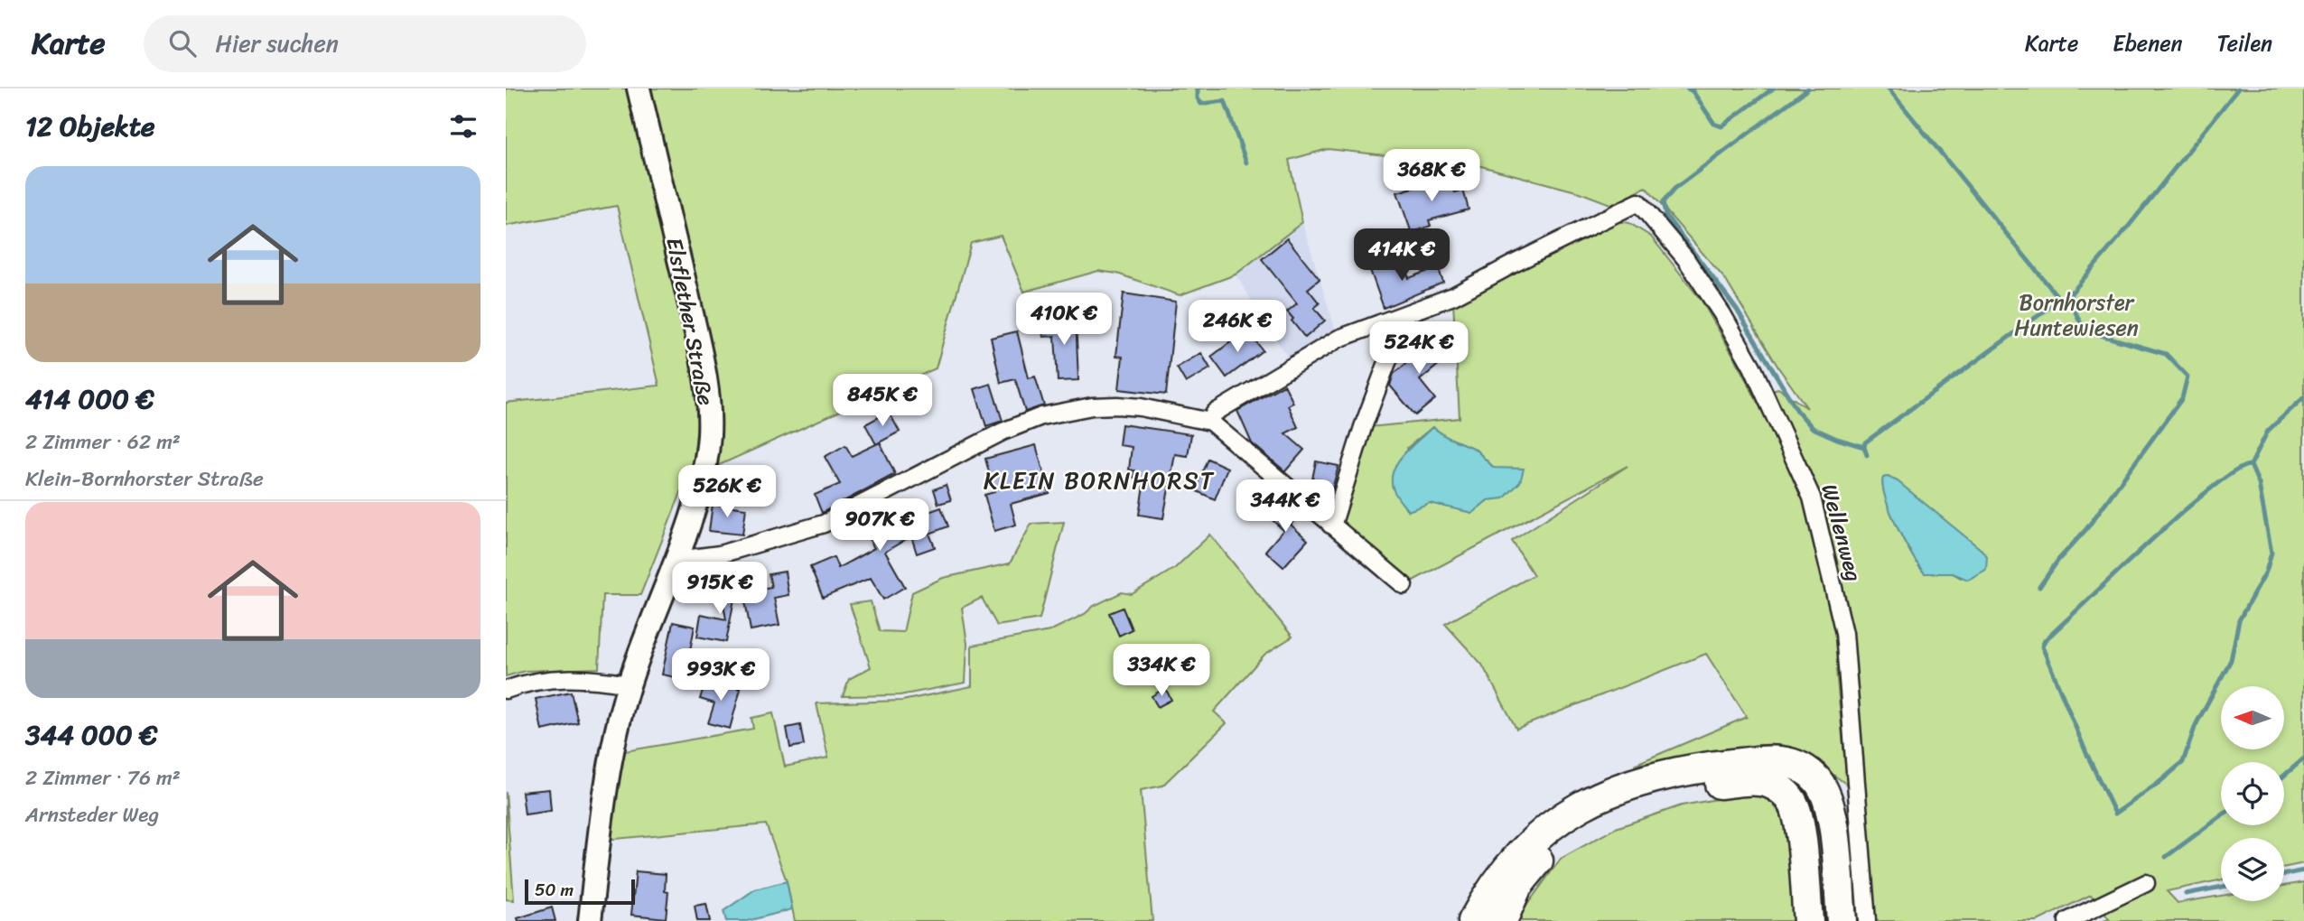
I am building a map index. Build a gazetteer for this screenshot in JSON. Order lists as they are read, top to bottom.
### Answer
{
  "streets": {
    "main road": ["Elsflether Straße"],
    "street": ["Wellenweg"]
  },
  "districts": ["KLEIN BORNHORST"],
  "parks": ["Bornhorster Huntewiesen"],
  "scale_bar": "50 m",
  "north": "left",
  "page": {
    "header": "Karte",
    "search": "Hier suchen",
    "nav": ["Karte", "Ebenen", "Teilen"],
    "heading": "12 Objekte",
    "price": [
      "368K €",
      "414K €",
      "410K €",
      "246K €",
      "524K €",
      "845K €",
      "526K €",
      "344K €",
      "907K €",
      "915K €",
      "334K €",
      "993K €"
    ],
    "list": [
      {
        "name": "414 000 €",
        "note": "2 Zimmer · 62 m² · Klein-Bornhorster Straße"
      },
      {
        "name": "344 000 €",
        "note": "2 Zimmer · 76 m² · Arnsteder Weg"
      }
    ],
    "scale": "50 m"
  }
}
